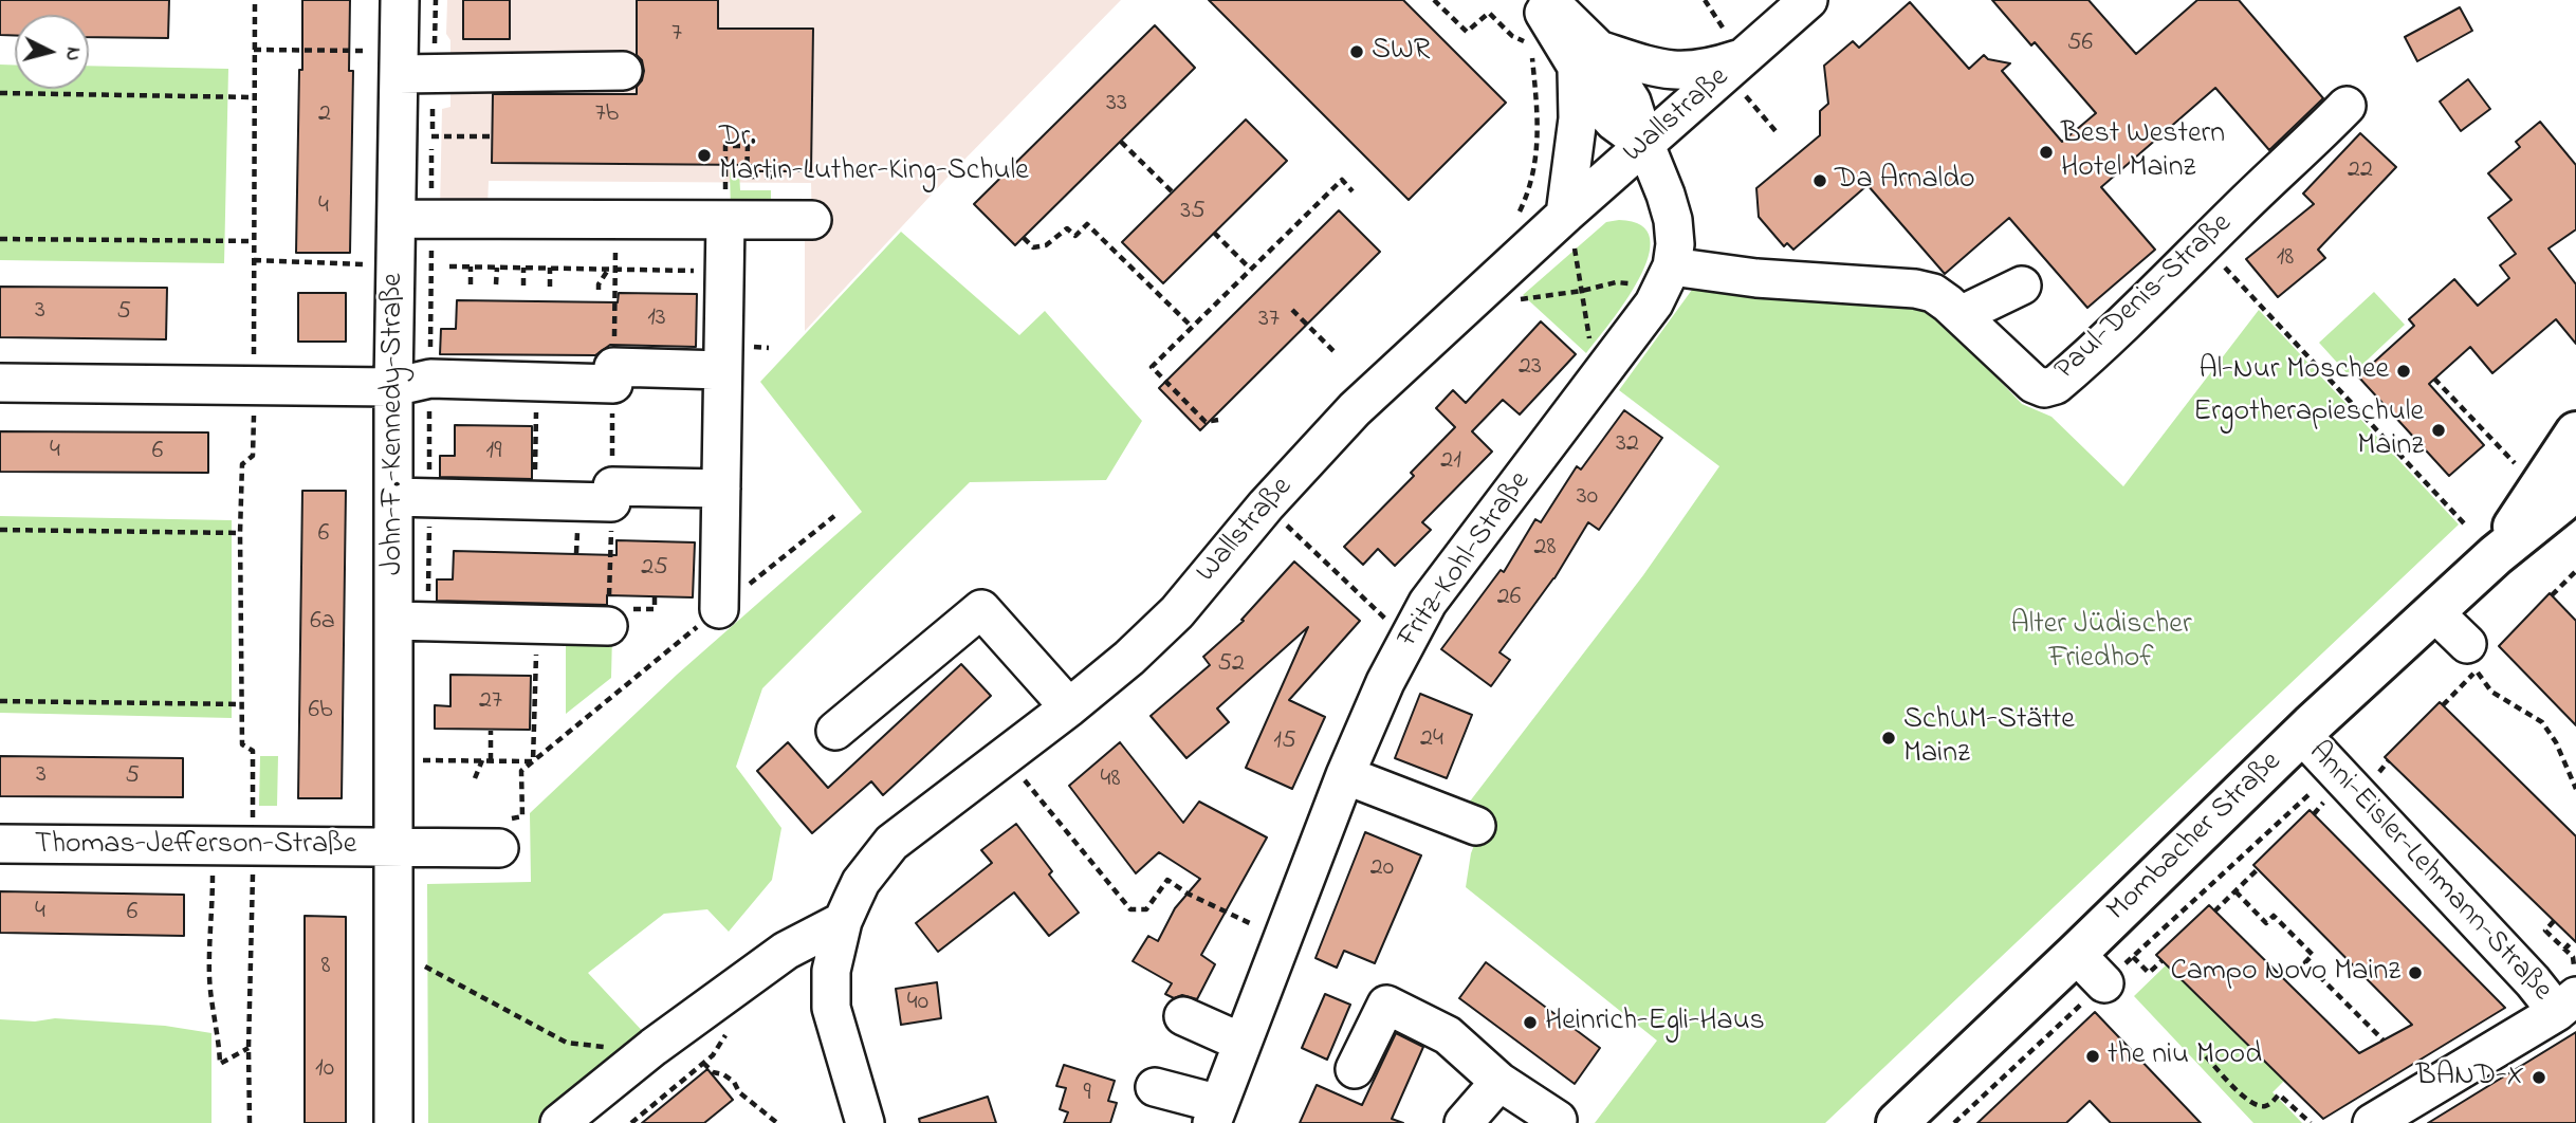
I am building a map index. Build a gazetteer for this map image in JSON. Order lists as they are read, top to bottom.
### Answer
{
  "streets": {
    "main road": ["Mombacher Straße"],
    "street": [
      "Wallstraße",
      "Paul-Denis-Straße",
      "John-F.-Kennedy-Straße",
      "Fritz-Kohl-Straße",
      "Thomas-Jefferson-Straße",
      "Anni-Eisler-Lehmann-Straße"
    ]
  },
  "crossings": [
    ["Wallstraße", "Fritz-Kohl-Straße"],
    ["Paul-Denis-Straße", "Fritz-Kohl-Straße"],
    ["John-F.-Kennedy-Straße", "Thomas-Jefferson-Straße"],
    ["Mombacher Straße", "Anni-Eisler-Lehmann-Straße"]
  ],
  "parks": ["Alter Jüdischer Friedhof"],
  "places": [
    "SWR",
    "Best Western Hotel Mainz",
    "Dr. Martin-Luther-King-Schule",
    "Da Arnaldo",
    "Al-Nur Moschee",
    "Ergotherapieschule Mainz",
    "SchUM-Stätte Mainz",
    "Campo Novo Mainz",
    "Heinrich-Egli-Haus",
    "the niu Mood",
    "BAND-X"
  ],
  "house_numbers": [
    "7",
    "56",
    "33",
    "2",
    "7b",
    "22",
    "4",
    "35",
    "18",
    "3",
    "5",
    "13",
    "37",
    "23",
    "32",
    "4",
    "6",
    "19",
    "21",
    "30",
    "6",
    "28",
    "25",
    "26",
    "6a",
    "52",
    "27",
    "6b",
    "24",
    "15",
    "3",
    "5",
    "48",
    "20",
    "4",
    "6",
    "8",
    "40",
    "10",
    "9"
  ],
  "north": "right"
}
